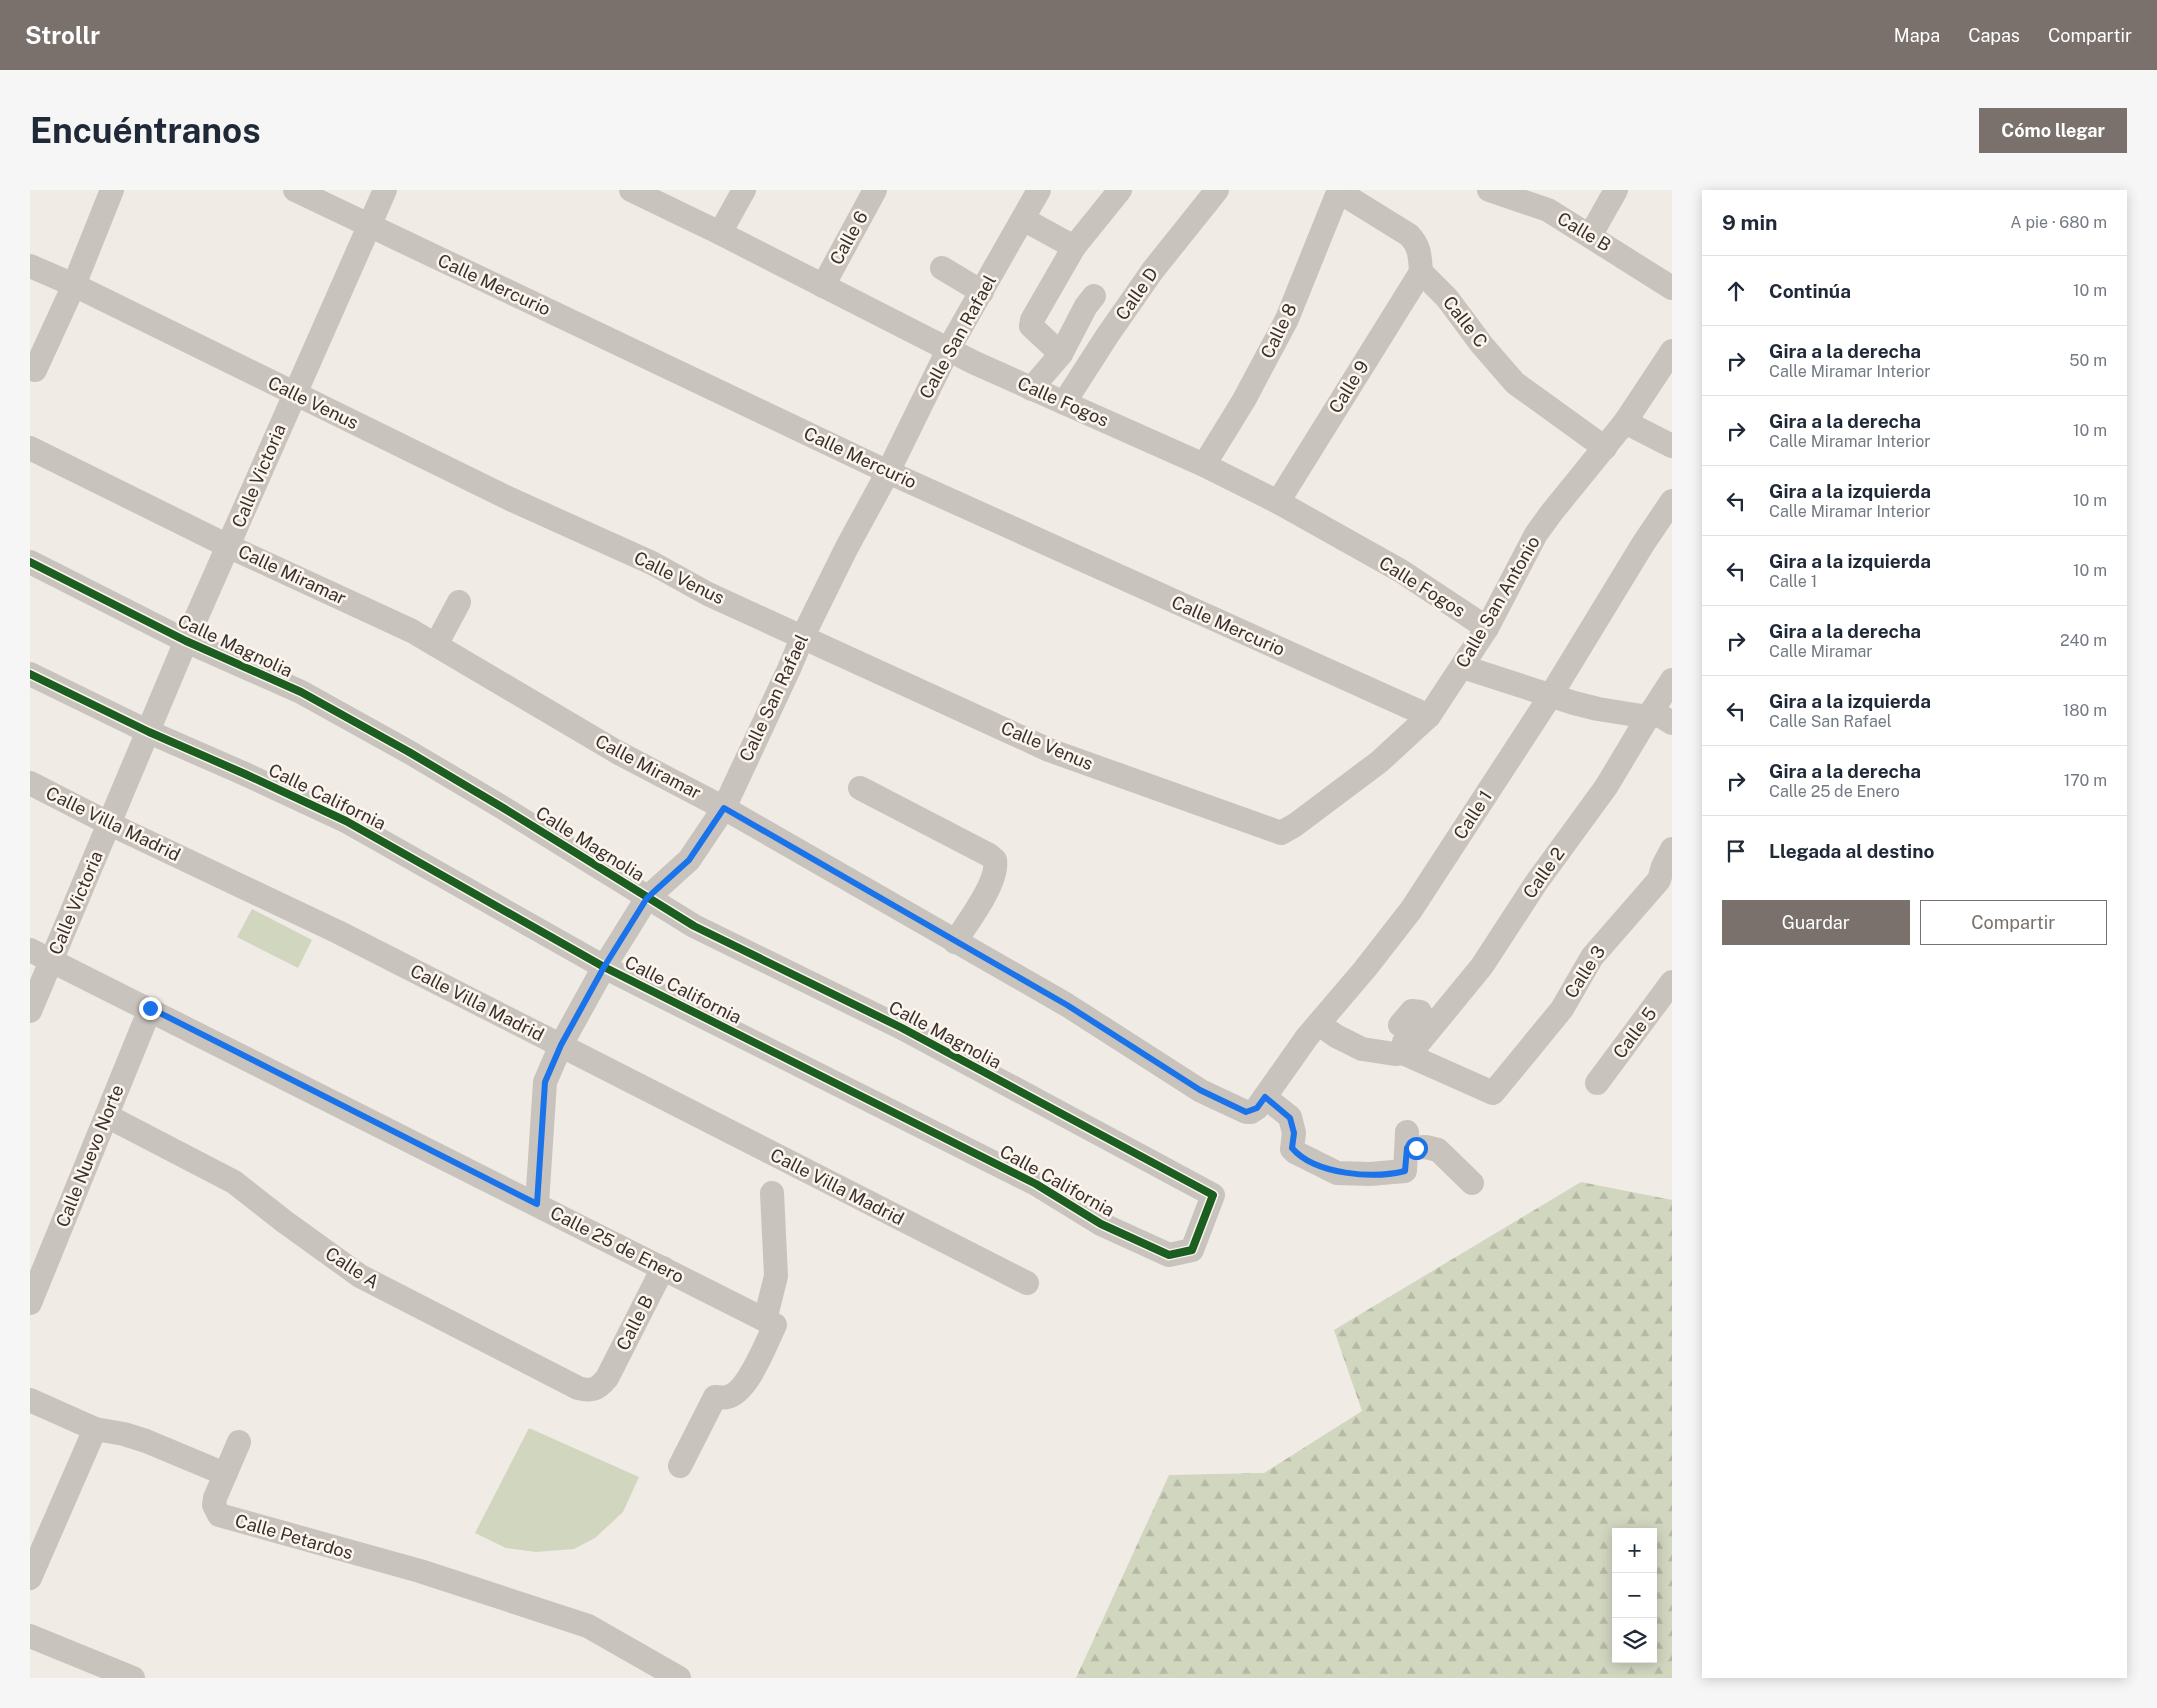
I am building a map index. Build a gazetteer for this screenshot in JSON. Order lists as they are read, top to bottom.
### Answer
{
  "streets": {
    "street": [
      "Calle B",
      "Calle 6",
      "Calle Mercurio",
      "Calle D",
      "Calle C",
      "Calle 8",
      "Calle San Rafael",
      "Calle 9",
      "Calle Fogos",
      "Calle Venus",
      "Calle Victoria",
      "Calle Miramar",
      "Calle San Antonio",
      "Calle Magnolia",
      "Calle California",
      "Calle 1",
      "Calle Villa Madrid",
      "Calle 2",
      "Calle 3",
      "Calle 5",
      "Calle Nuevo Norte",
      "Calle 25 de Enero",
      "Calle A",
      "Calle Petardos"
    ]
  },
  "crossings": [
    ["Calle B", "Calle 25 de Enero"],
    ["Calle B", "Calle A"],
    ["Calle 6", "Calle Fogos"],
    ["Calle Mercurio", "Calle San Rafael"],
    ["Calle Mercurio", "Calle Victoria"],
    ["Calle Mercurio", "Calle San Antonio"],
    ["Calle D", "Calle Fogos"],
    ["Calle C", "Calle 9"],
    ["Calle C", "Calle San Antonio"],
    ["Calle 8", "Calle Fogos"],
    ["Calle San Rafael", "Calle Fogos"],
    ["Calle San Rafael", "Calle Venus"],
    ["Calle San Rafael", "Calle Miramar"],
    ["Calle San Rafael", "Calle Magnolia"],
    ["Calle San Rafael", "Calle California"],
    ["Calle San Rafael", "Calle Villa Madrid"],
    ["Calle San Rafael", "Calle 25 de Enero"],
    ["Calle 9", "Calle Fogos"],
    ["Calle Fogos", "Calle San Antonio"],
    ["Calle Venus", "Calle Victoria"],
    ["Calle Venus", "Calle San Antonio"],
    ["Calle Victoria", "Calle Miramar"],
    ["Calle Victoria", "Calle Magnolia"],
    ["Calle Victoria", "Calle California"],
    ["Calle Victoria", "Calle Villa Madrid"],
    ["Calle Victoria", "Calle 25 de Enero"],
    ["Calle Miramar", "Calle 1"],
    ["Calle Magnolia", "Calle California"],
    ["Calle 2", "Calle 3"],
    ["Calle Nuevo Norte", "Calle 25 de Enero"],
    ["Calle Nuevo Norte", "Calle A"]
  ],
  "page": {
    "header": "Strollr",
    "nav": ["Mapa", "Capas", "Compartir"],
    "buttons": [
      "Cómo llegar",
      ["Guardar", "Compartir"]
    ],
    "title": "Encuéntranos",
    "heading": ["9 min", "A pie · 680 m"],
    "list": [
      ["Continúa", "10 m"],
      ["Gira a la derecha", "Calle Miramar Interior", "50 m"],
      ["Gira a la derecha", "Calle Miramar Interior", "10 m"],
      ["Gira a la izquierda", "Calle Miramar Interior", "10 m"],
      ["Gira a la izquierda", "Calle 1", "10 m"],
      ["Gira a la derecha", "Calle Miramar", "240 m"],
      ["Gira a la izquierda", "Calle San Rafael", "180 m"],
      ["Gira a la derecha", "Calle 25 de Enero", "170 m"],
      "Llegada al destino"
    ],
    "map_buttons": ["+", "−"]
  }
}
